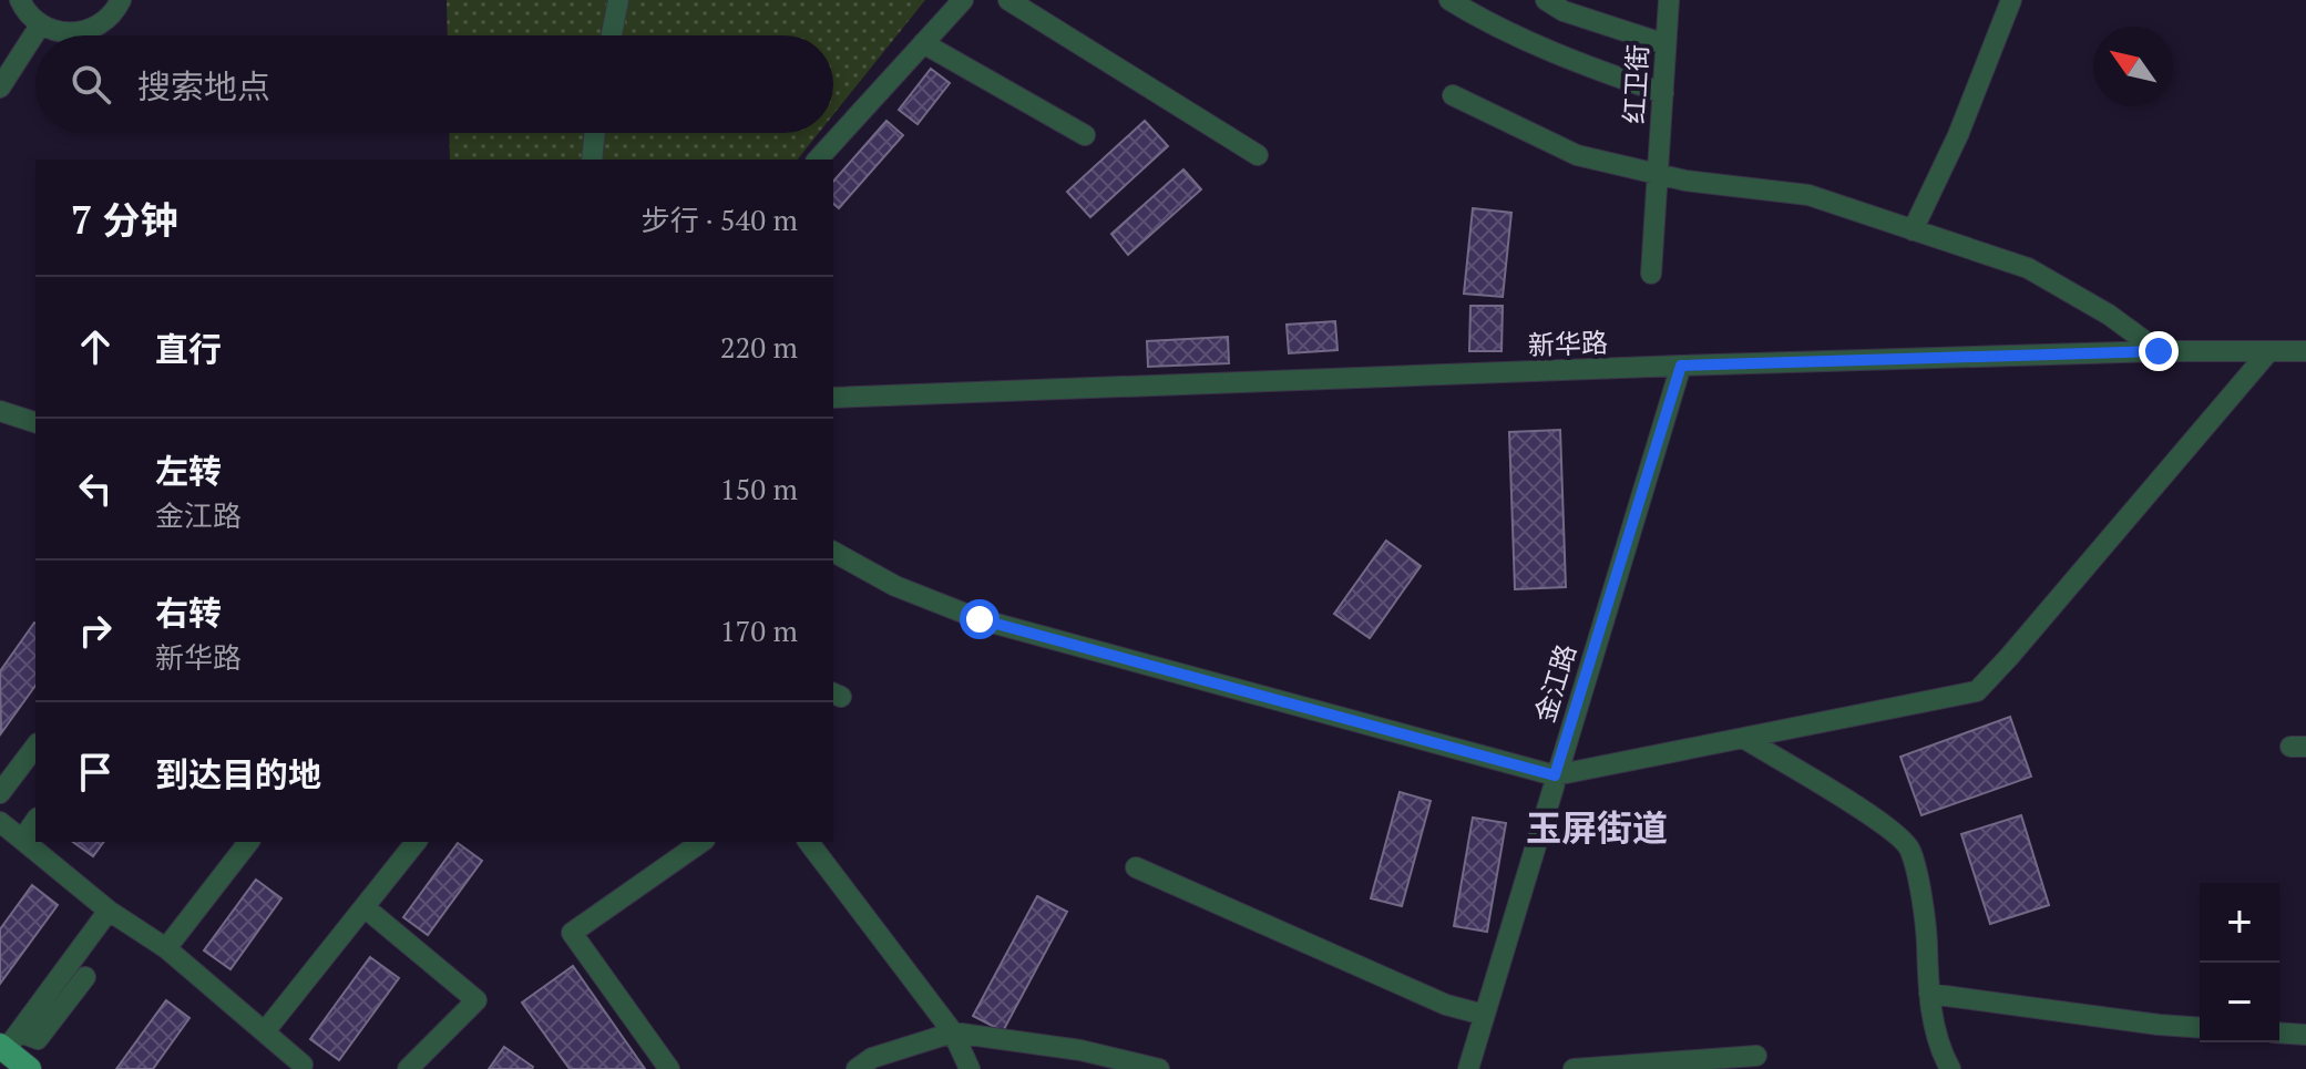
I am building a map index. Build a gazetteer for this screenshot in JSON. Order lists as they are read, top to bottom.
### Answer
{
  "streets": {
    "street": ["红卫街", "新华路", "金江路"]
  },
  "crossings": [
    ["新华路", "金江路"]
  ],
  "districts": ["玉屏街道"],
  "north": "top left",
  "page": {
    "search": "搜索地点",
    "heading": ["7 分钟", "步行 · 540 m"],
    "list": [
      ["直行", "220 m"],
      ["左转", "金江路", "150 m"],
      ["右转", "新华路", "170 m"],
      "到达目的地"
    ],
    "map_buttons": ["+", "−"]
  }
}
